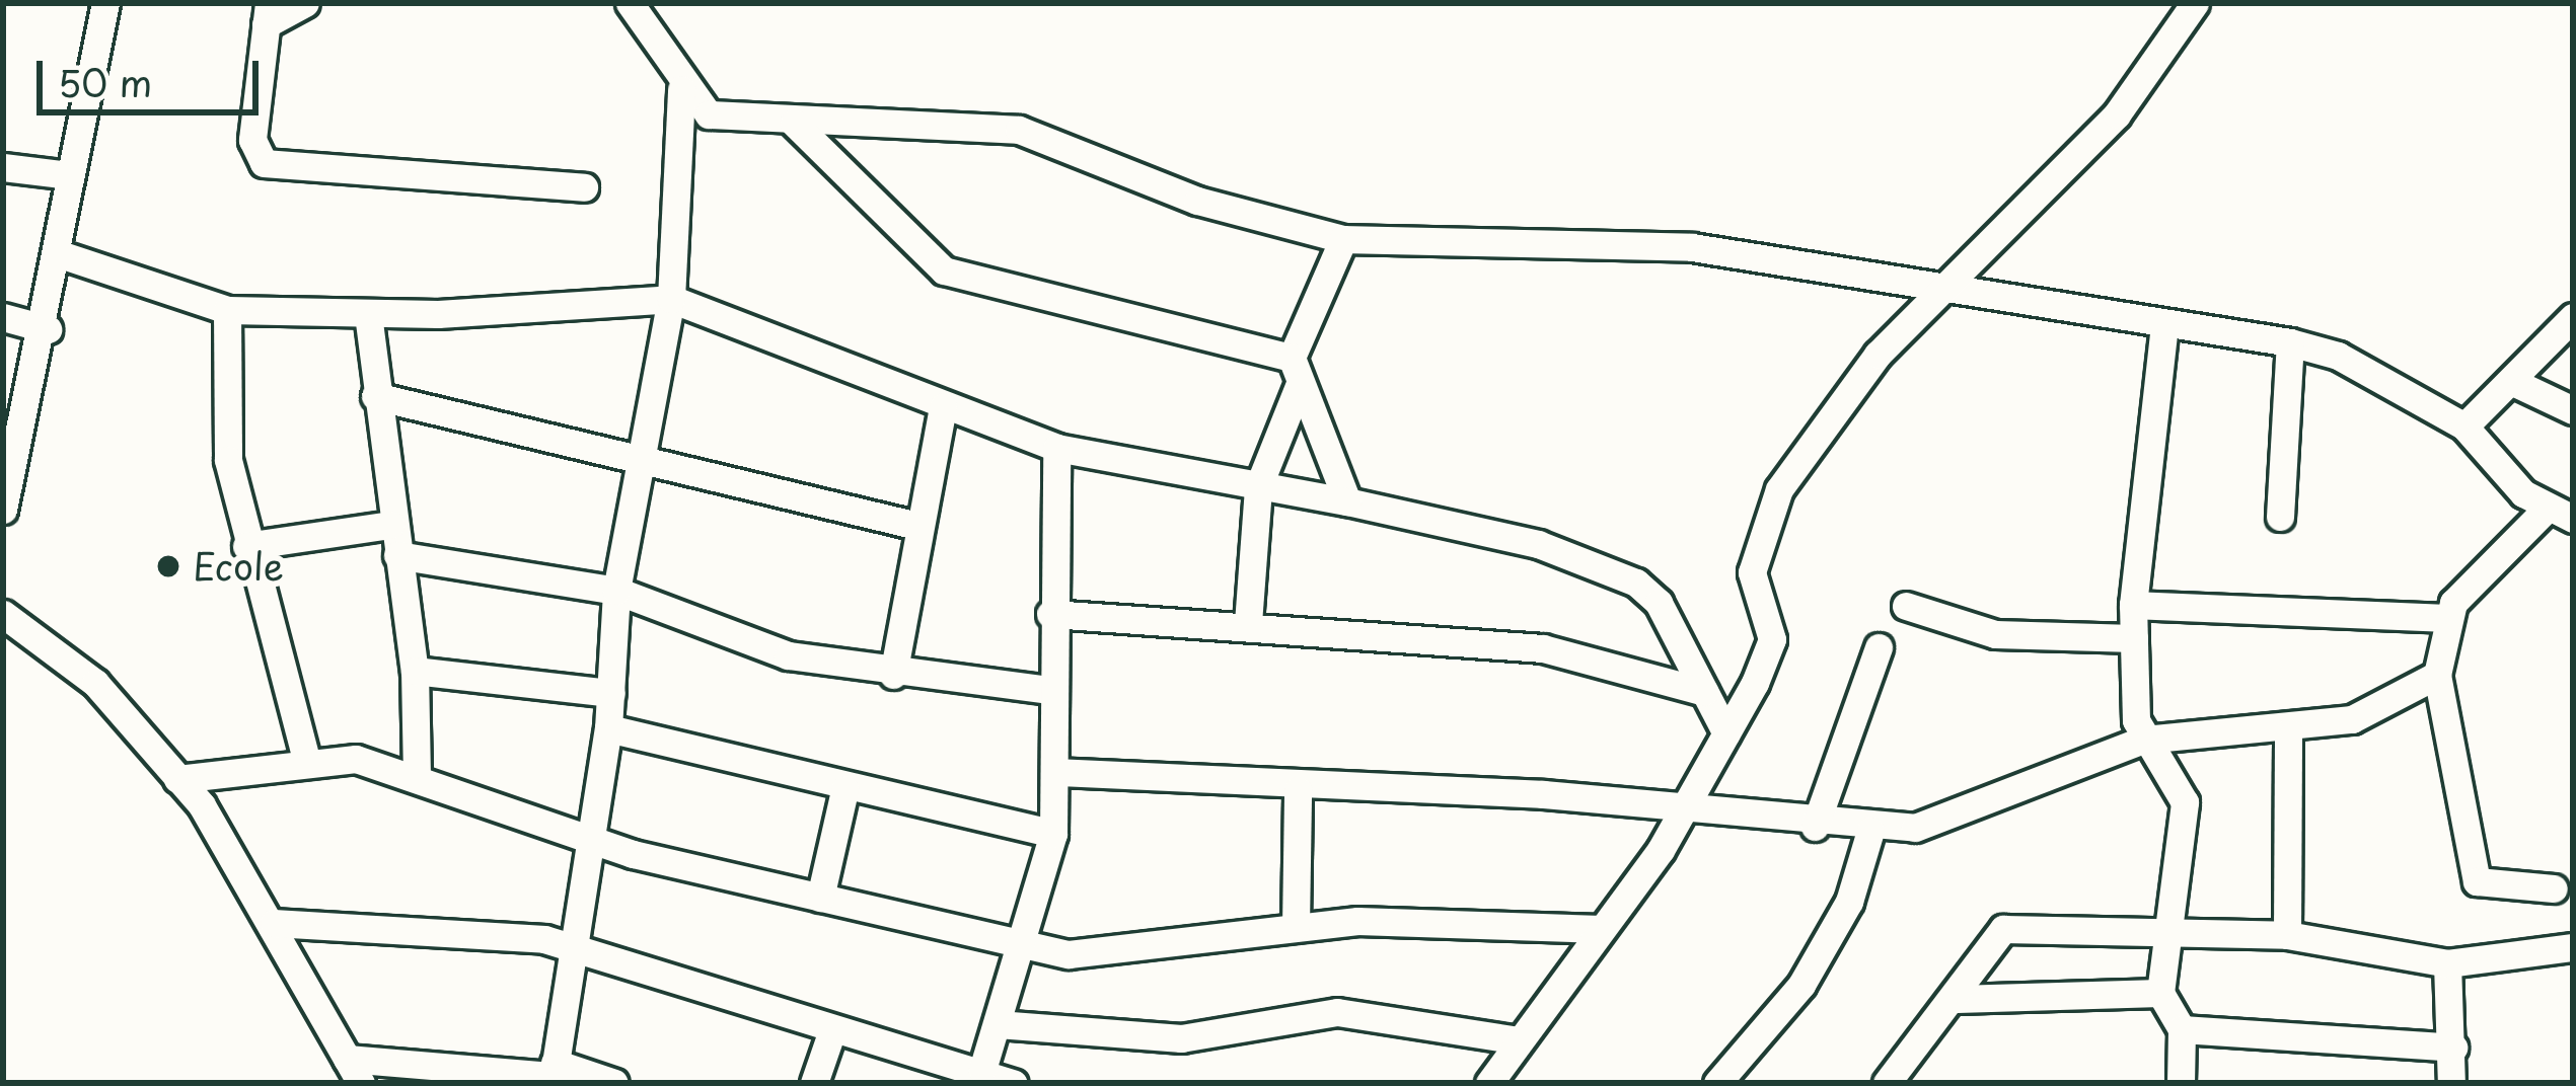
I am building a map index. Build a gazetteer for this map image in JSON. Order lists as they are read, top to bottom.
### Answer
{
  "places": ["Ecole"],
  "scale_bar": "50 m"
}
